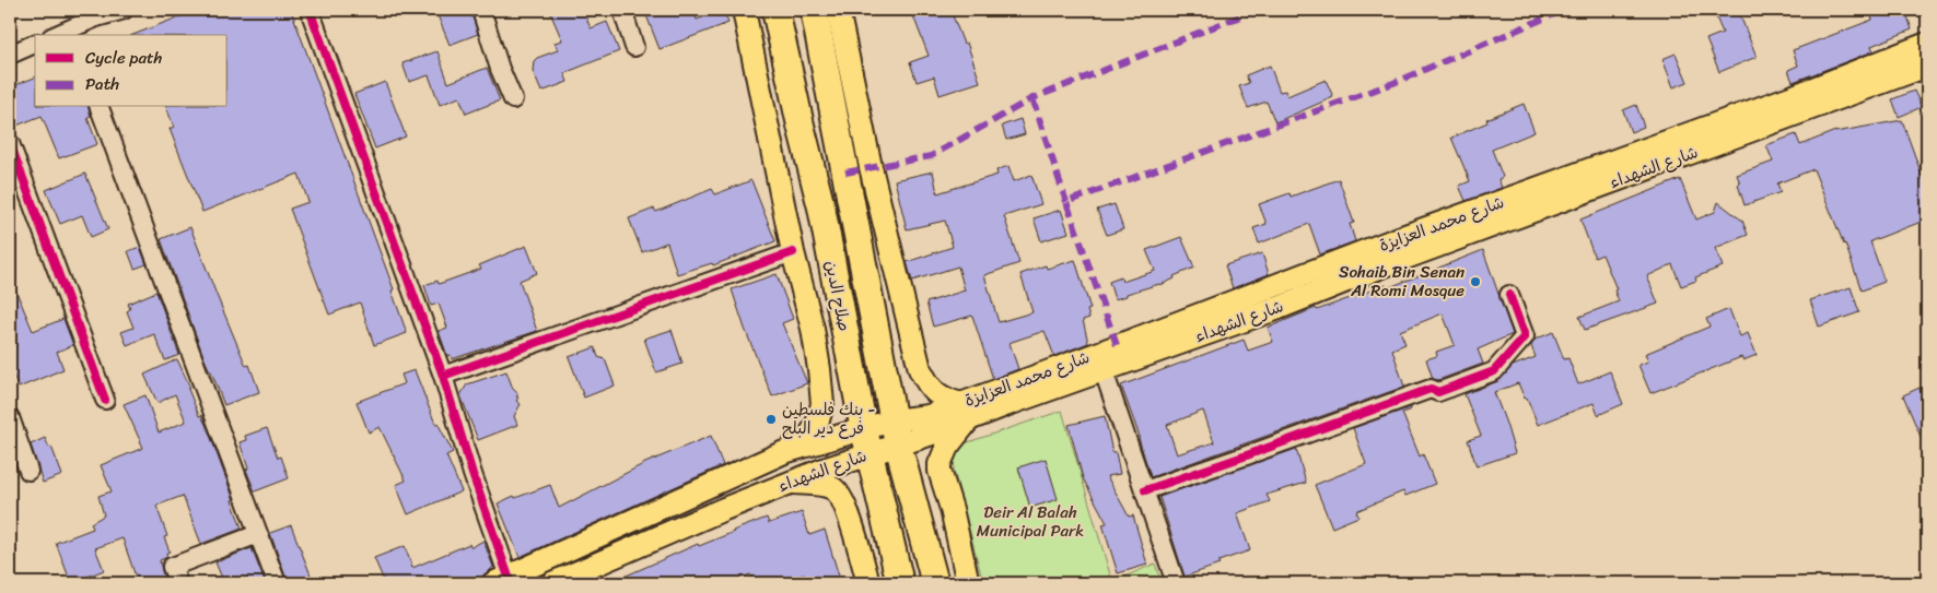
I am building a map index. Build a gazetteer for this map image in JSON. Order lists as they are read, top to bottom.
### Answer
{
  "streets": {
    "highway": ["صلاح الدين"],
    "main road": ["شارع الشهداء", "شارع محمد العزايزة"]
  },
  "crossings": [
    ["شارع الشهداء", "شارع محمد العزايزة"],
    ["شارع الشهداء", "صلاح الدين"]
  ],
  "parks": ["Deir Al Balah Municipal Park"],
  "places": ["Sohaib Bin Senan Al Romi Mosque", "بنك فلسطين - فرع دير البلح"],
  "legend": ["Cycle path", "Path"]
}
